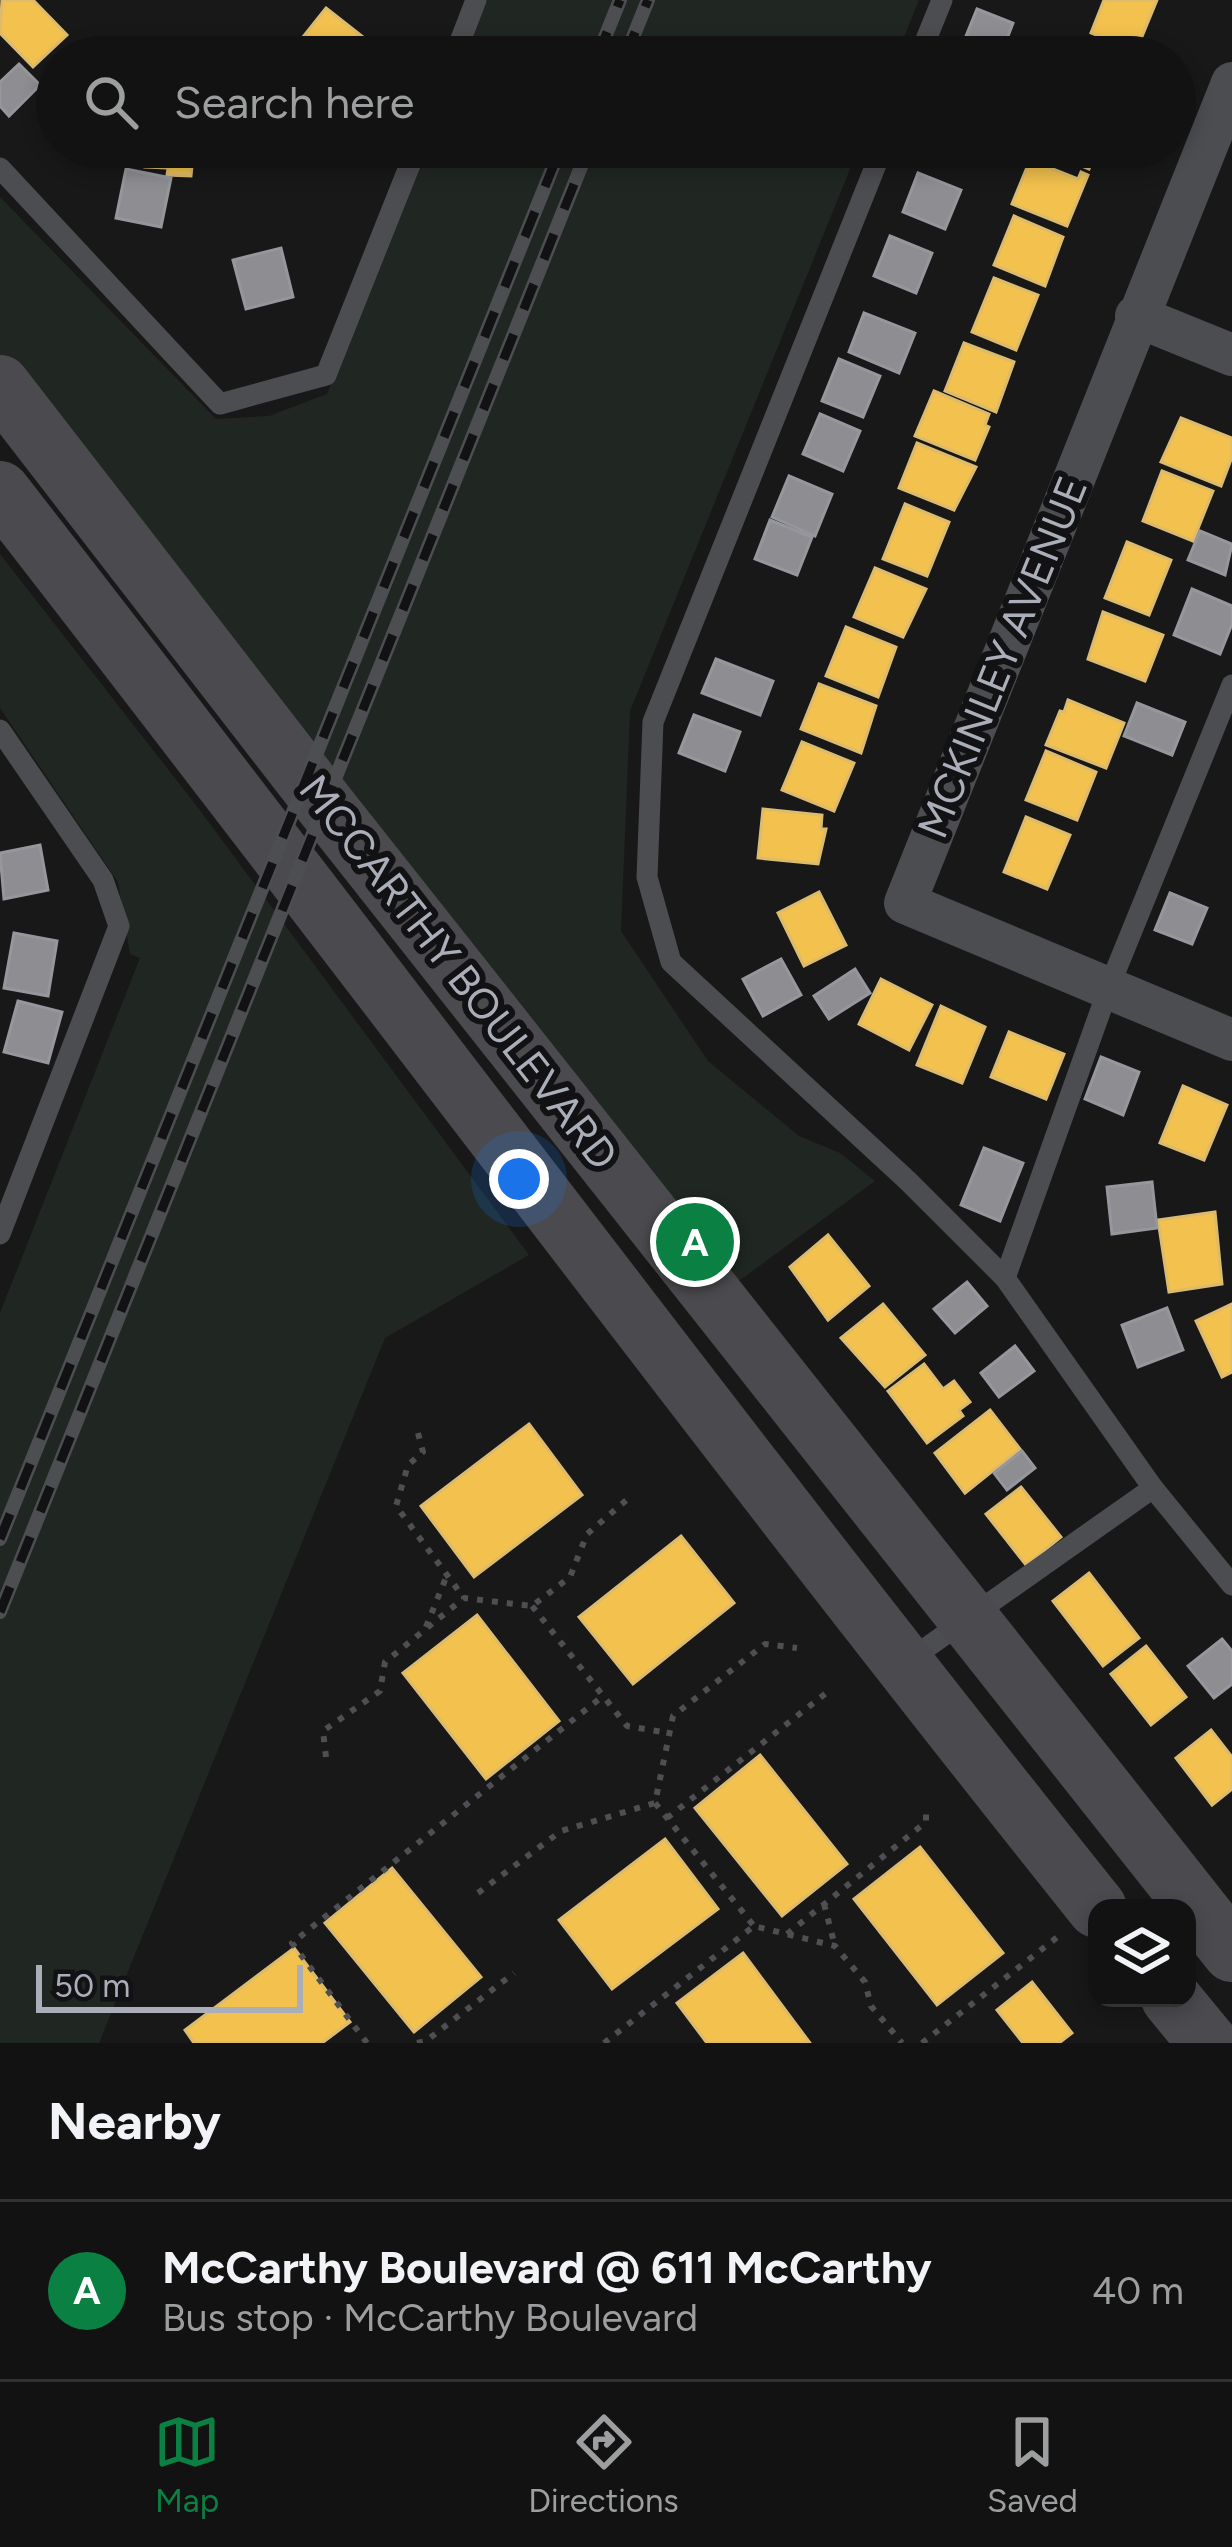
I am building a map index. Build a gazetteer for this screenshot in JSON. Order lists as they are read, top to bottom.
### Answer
{
  "streets": {
    "main road": ["MCCARTHY BOULEVARD"],
    "street": ["MCKINLEY AVENUE"]
  },
  "scale_bar": "50 m",
  "page": {
    "search": "Search here",
    "pins": "A",
    "scale": "50 m",
    "heading": "Nearby",
    "list": [
      {
        "mark": "A",
        "name": "McCarthy Boulevard @ 611 McCarthy",
        "note": "Bus stop · McCarthy Boulevard",
        "value": "40 m"
      }
    ],
    "nav": ["Map", "Directions", "Saved"]
  }
}
